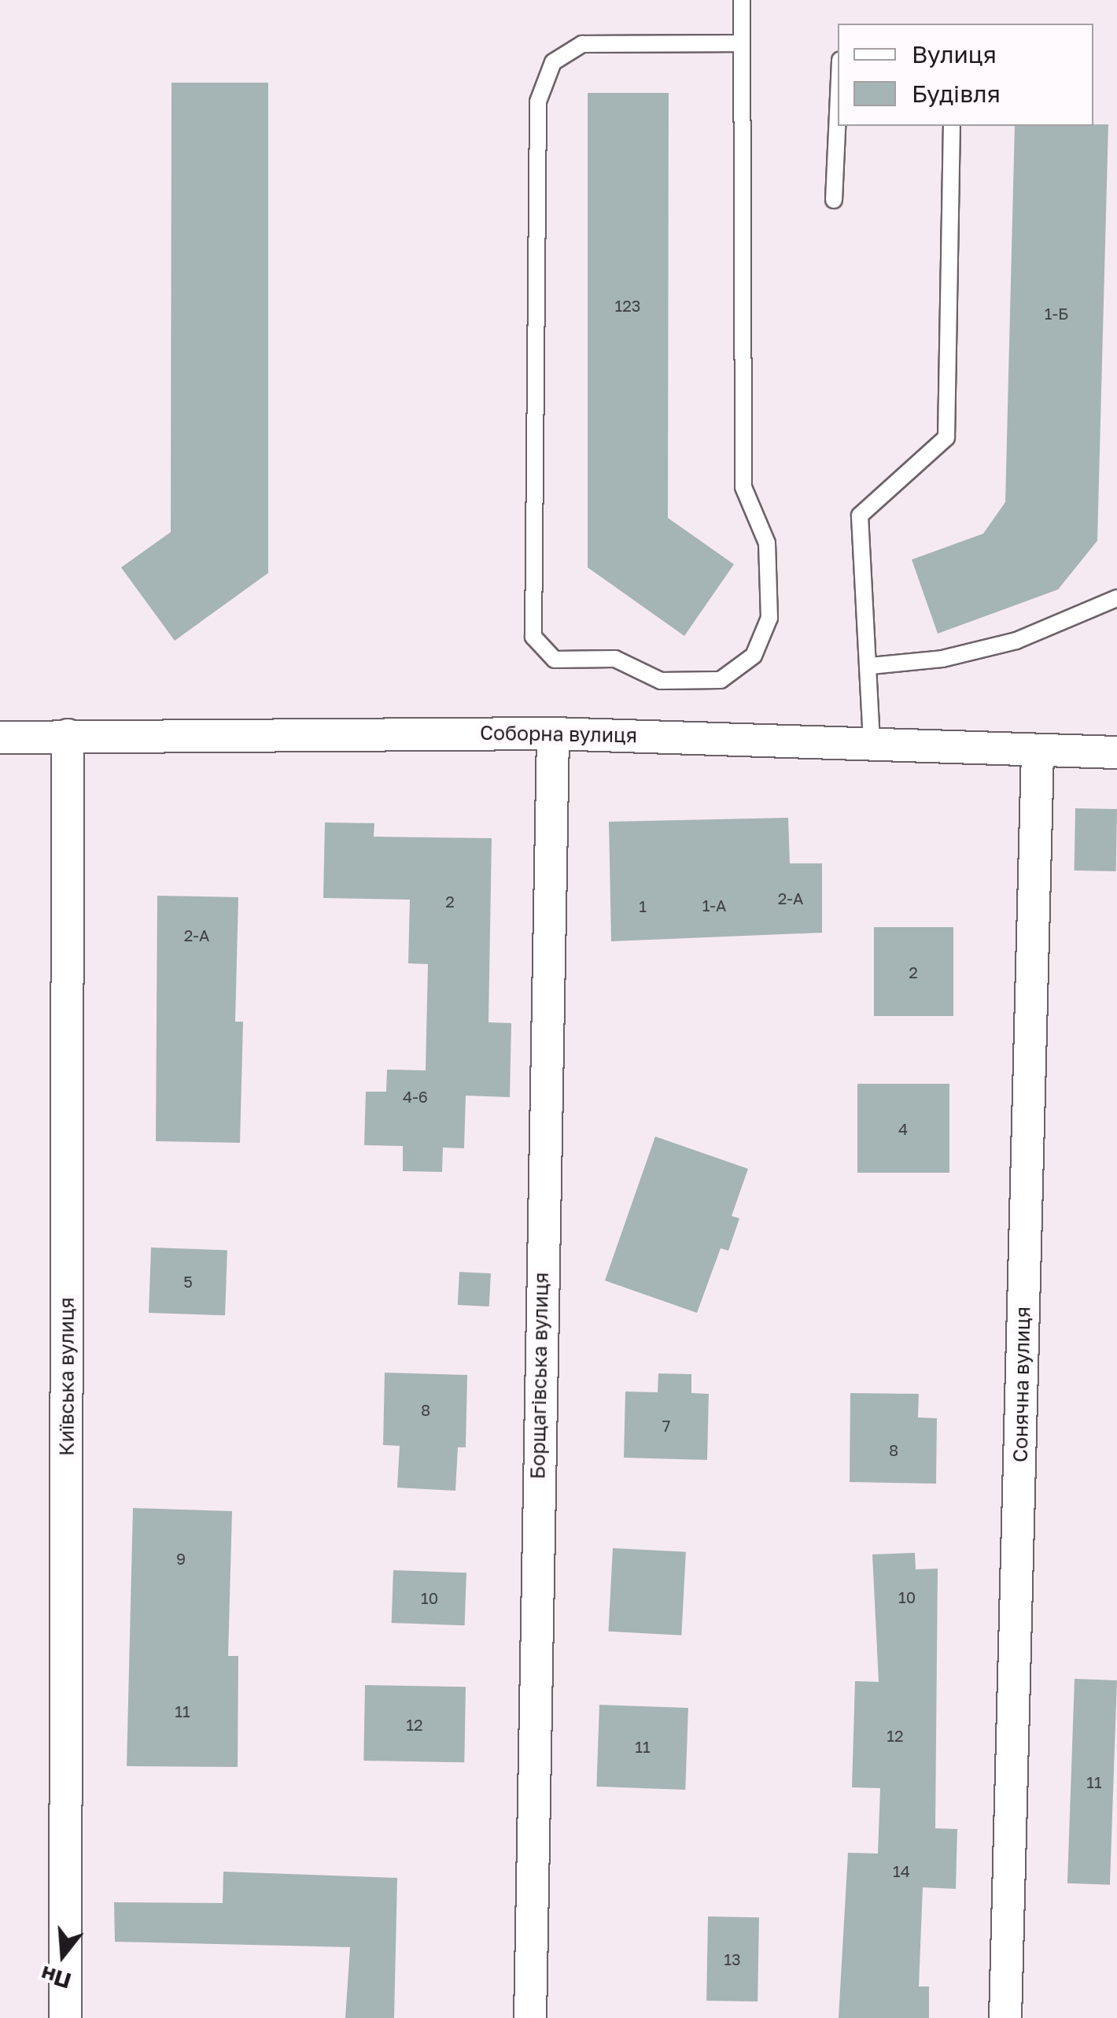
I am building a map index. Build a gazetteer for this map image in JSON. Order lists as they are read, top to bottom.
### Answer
{
  "streets": {
    "street": [
      "Соборна вулиця",
      "Борщагівська вулиця",
      "Київська вулиця",
      "Сонячна вулиця"
    ]
  },
  "crossings": [
    ["Соборна вулиця", "Борщагівська вулиця"],
    ["Соборна вулиця", "Київська вулиця"],
    ["Соборна вулиця", "Сонячна вулиця"]
  ],
  "house_numbers": [
    "123",
    "1-Б",
    "2-А",
    "2",
    "1-А",
    "1",
    "2-А",
    "2",
    "4-6",
    "4",
    "5",
    "8",
    "7",
    "8",
    "9",
    "10",
    "10",
    "11",
    "12",
    "12",
    "11",
    "11",
    "14",
    "13"
  ],
  "legend": ["Вулиця", "Будівля"],
  "north": "bottom"
}
